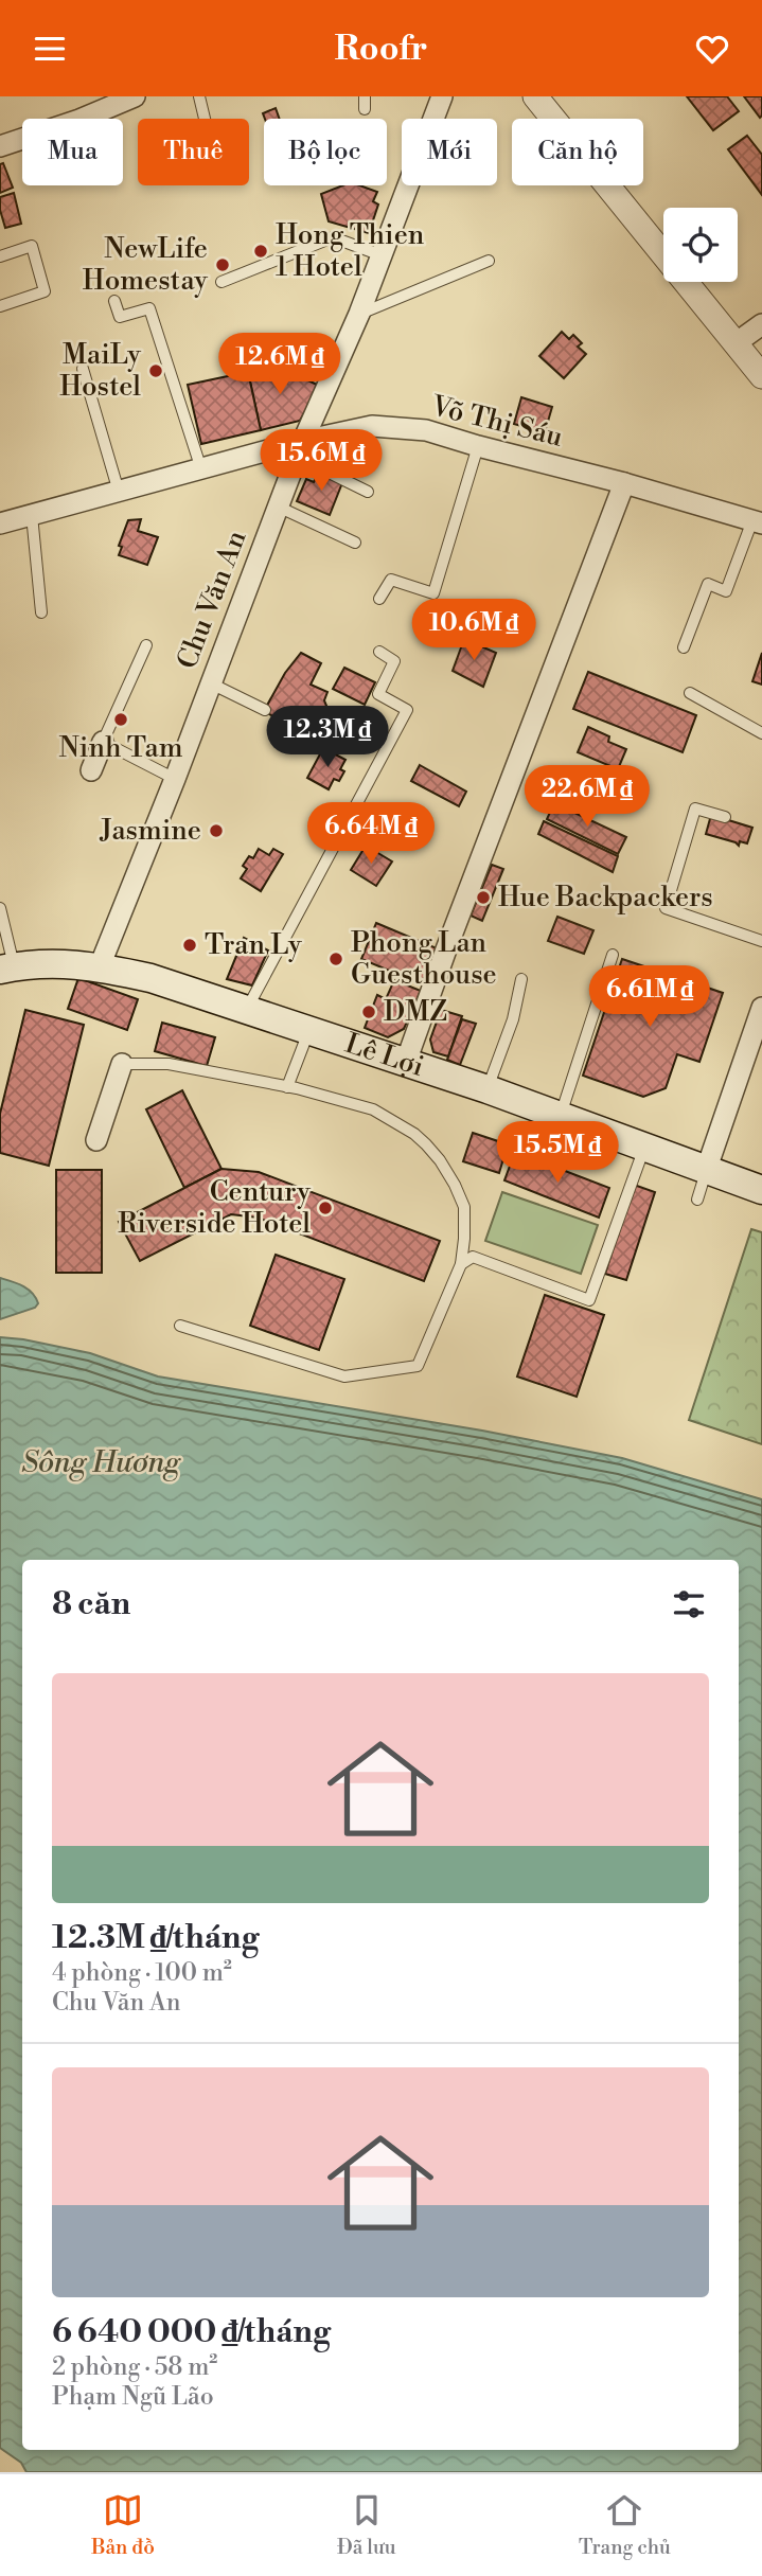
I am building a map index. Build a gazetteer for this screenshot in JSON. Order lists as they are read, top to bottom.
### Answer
{
  "streets": {
    "main road": ["Lê Lợi"],
    "street": ["Võ Thị Sáu", "Chu Văn An"]
  },
  "crossings": [
    ["Võ Thị Sáu", "Chu Văn An"],
    ["Chu Văn An", "Lê Lợi"]
  ],
  "water": ["Sông Hương"],
  "places": [
    "Hong Thien 1 Hotel",
    "NewLife Homestay",
    "MaiLy Hostel",
    "Ninh Tam",
    "Jasmine",
    "Hue Backpackers",
    "Tran Ly",
    "Phong Lan Guesthouse",
    "DMZ",
    "Century Riverside Hotel"
  ],
  "page": {
    "header": "Roofr",
    "chip": [
      "Mua",
      "Thuê",
      "Bộ lọc",
      "Mới",
      "Căn hộ"
    ],
    "price": [
      "12.6M ₫",
      "15.6M ₫",
      "10.6M ₫",
      "12.3M ₫",
      "22.6M ₫",
      "6.64M ₫",
      "6.61M ₫",
      "15.5M ₫"
    ],
    "heading": "8 căn",
    "list": [
      {
        "name": "12.3M ₫/tháng",
        "note": "4 phòng · 100 m² · Chu Văn An"
      },
      {
        "name": "6 640 000 ₫/tháng",
        "note": "2 phòng · 58 m² · Phạm Ngũ Lão"
      }
    ],
    "tabs": ["Bản đồ", "Đã lưu", "Trang chủ"]
  }
}
